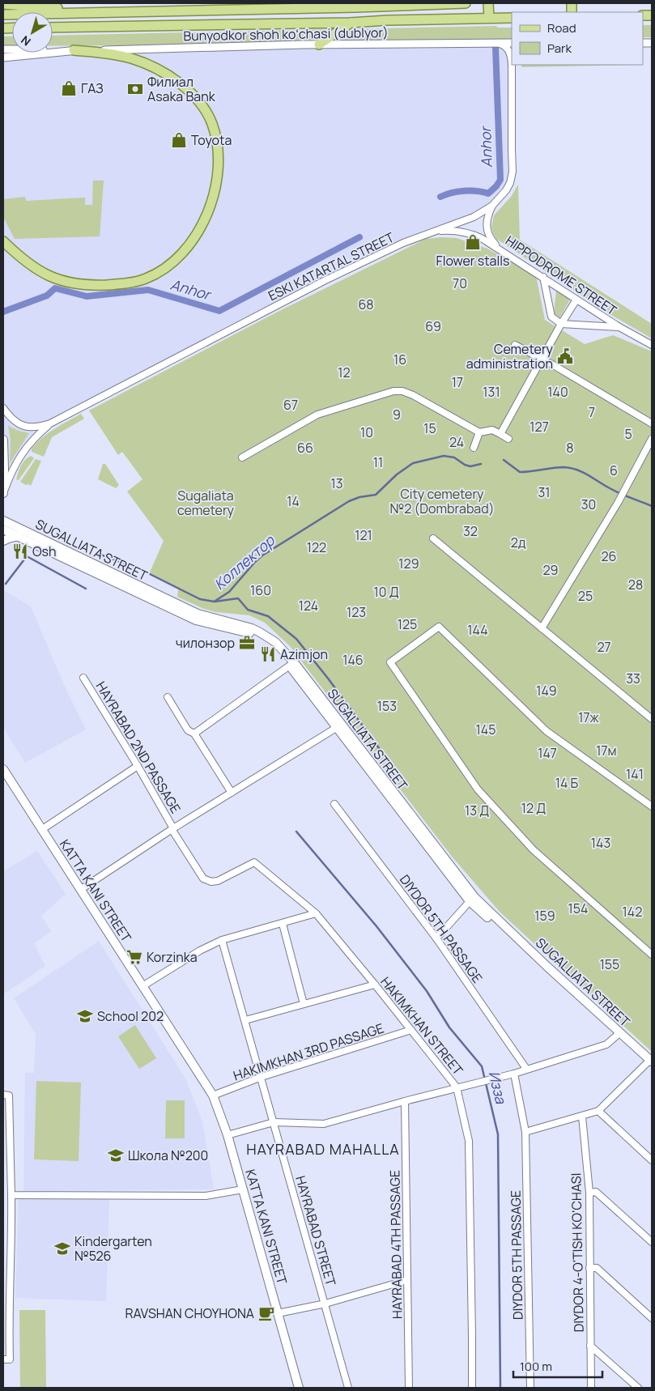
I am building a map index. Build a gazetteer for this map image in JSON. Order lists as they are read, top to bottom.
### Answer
{
  "streets": {
    "main road": ["SUGALLIATA STREET", "KATTA KANI STREET"],
    "street": [
      "Bunyodkor shoh koʻchasi (dublyor)",
      "ESKI KATARTAL STREET",
      "HIPPODROME STREET",
      "HAYRАBАD 2ND PASSAGE",
      "DIYDOR 5TH PASSAGE",
      "HAKIMKHАN STREET",
      "HAKIMKHАN 3RD PASSAGE",
      "HAYRABAD STREET",
      "HAYRABAD 4TH PASSAGE",
      "DIYDOR 4-O'TISH KO'CHASI"
    ]
  },
  "crossings": [
    ["ESKI KATARTAL STREET", "HIPPODROME STREET"],
    ["SUGALLIATA STREET", "HAYRАBАD 2ND PASSAGE"],
    ["HAYRАBАD 2ND PASSAGE", "KATTA KANI STREET"],
    ["HAYRАBАD 2ND PASSAGE", "HAKIMKHАN STREET"],
    ["KATTA KANI STREET", "HAKIMKHАN 3RD PASSAGE"],
    ["HAKIMKHАN STREET", "HAKIMKHАN 3RD PASSAGE"],
    ["HAKIMKHАN 3RD PASSAGE", "HAYRABAD STREET"]
  ],
  "districts": ["HAYRABAD MAHALLA"],
  "water": ["Anhor", "Коллектор", "Изза"],
  "parks": [
    "70",
    "68",
    "69",
    "16",
    "12",
    "17",
    "131",
    "140",
    "67",
    "7",
    "9",
    "127",
    "15",
    "10",
    "5",
    "24",
    "66",
    "8",
    "11",
    "6",
    "13",
    "31",
    "City cemetery №2 (Dombrabad)",
    "Sugaliata cemetery",
    "14",
    "30",
    "32",
    "121",
    "2д",
    "122",
    "26",
    "129",
    "29",
    "28",
    "160",
    "10 Д",
    "25",
    "124",
    "123",
    "125",
    "144",
    "27",
    "146",
    "33",
    "149",
    "153",
    "17ж",
    "145",
    "17м",
    "147",
    "141",
    "14 Б",
    "12 Д",
    "13 Д",
    "143",
    "154",
    "142",
    "159",
    "155"
  ],
  "places": {
    "shop": ["ГАЗ", "Toyota", "Flower stalls"],
    "bank": ["Филиал Asaka Bank"],
    "public building": ["Cemetery administration"],
    "restaurant": ["Osh", "Azimjon"],
    "office": ["чилонзор"],
    "supermarket": ["Korzinka"],
    "school or university": ["School 202", "Школа №200", "Kindergarten №526"],
    "cafe": ["RAVSHAN CHOYHONA"]
  },
  "legend": ["Road", "Park"],
  "scale_bar": "100 m",
  "north": "bottom left"
}
